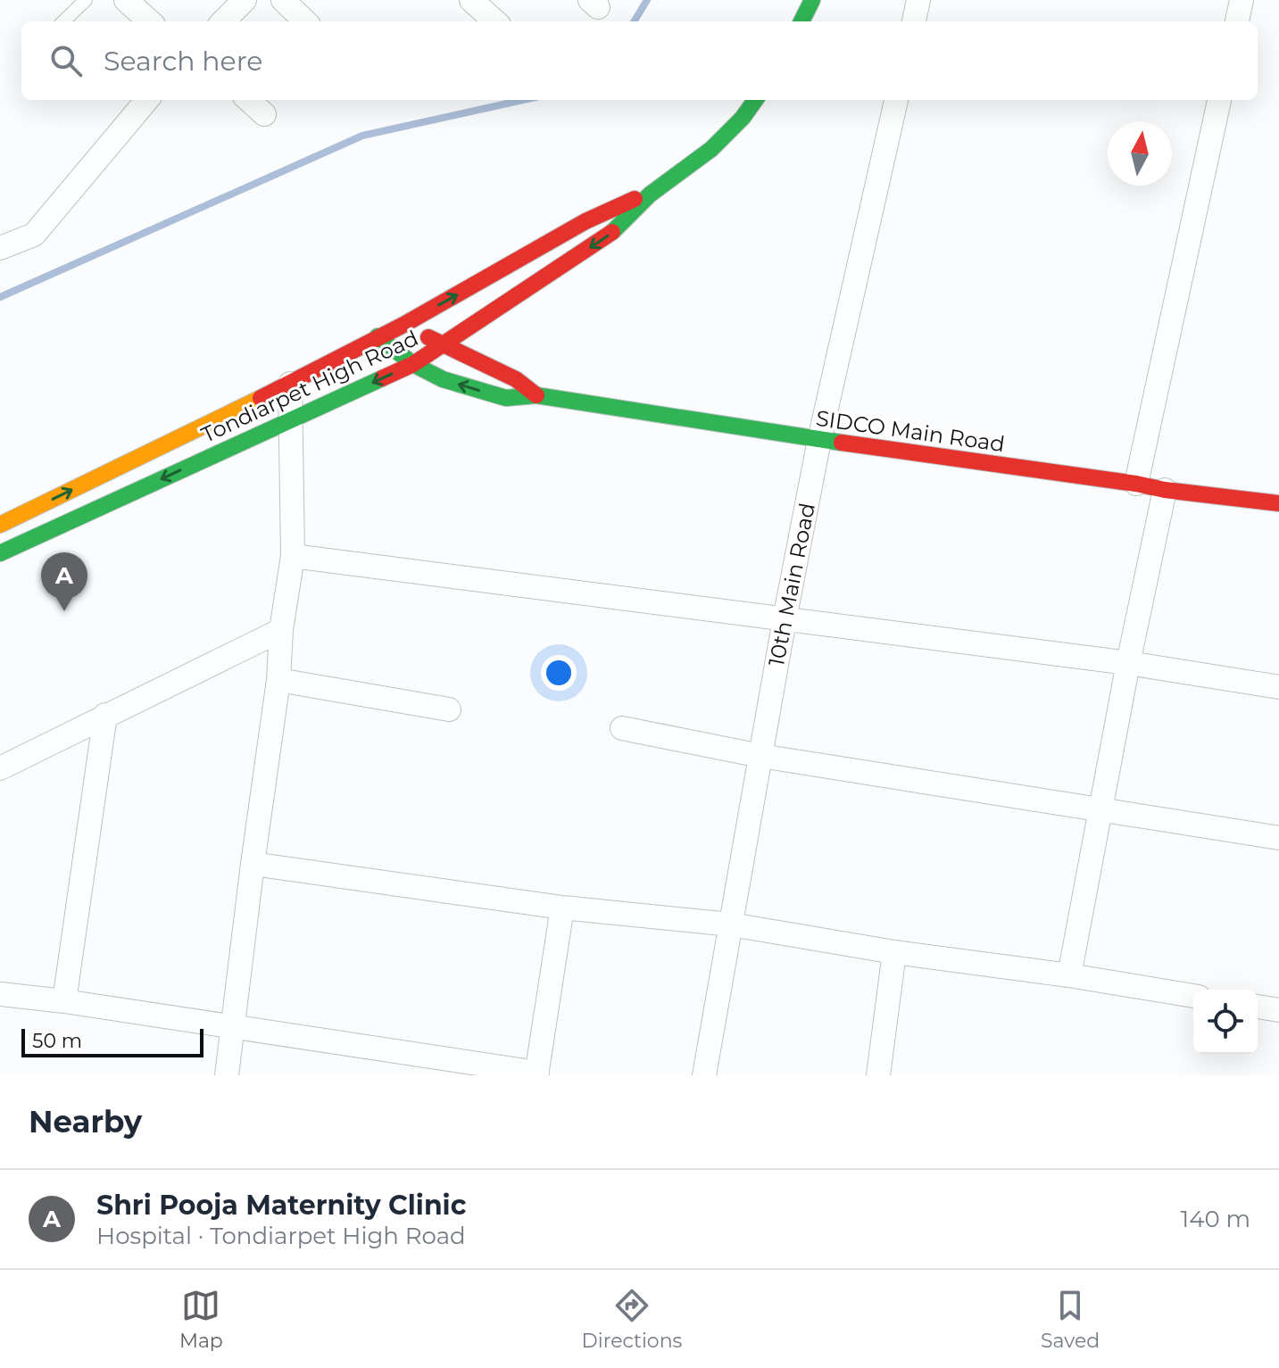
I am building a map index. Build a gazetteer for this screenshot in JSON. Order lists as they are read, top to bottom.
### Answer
{
  "streets": {
    "main road": ["Tondiarpet High Road", "SIDCO Main Road"],
    "street": ["10th Main Road"]
  },
  "crossings": [
    ["Tondiarpet High Road", "SIDCO Main Road"],
    ["SIDCO Main Road", "10th Main Road"]
  ],
  "scale_bar": "50 m",
  "north": "top",
  "page": {
    "search": "Search here",
    "pins": "A",
    "scale": "50 m",
    "heading": "Nearby",
    "list": [
      {
        "mark": "A",
        "name": "Shri Pooja Maternity Clinic",
        "note": "Hospital · Tondiarpet High Road",
        "value": "140 m"
      }
    ],
    "nav": ["Map", "Directions", "Saved"]
  }
}
